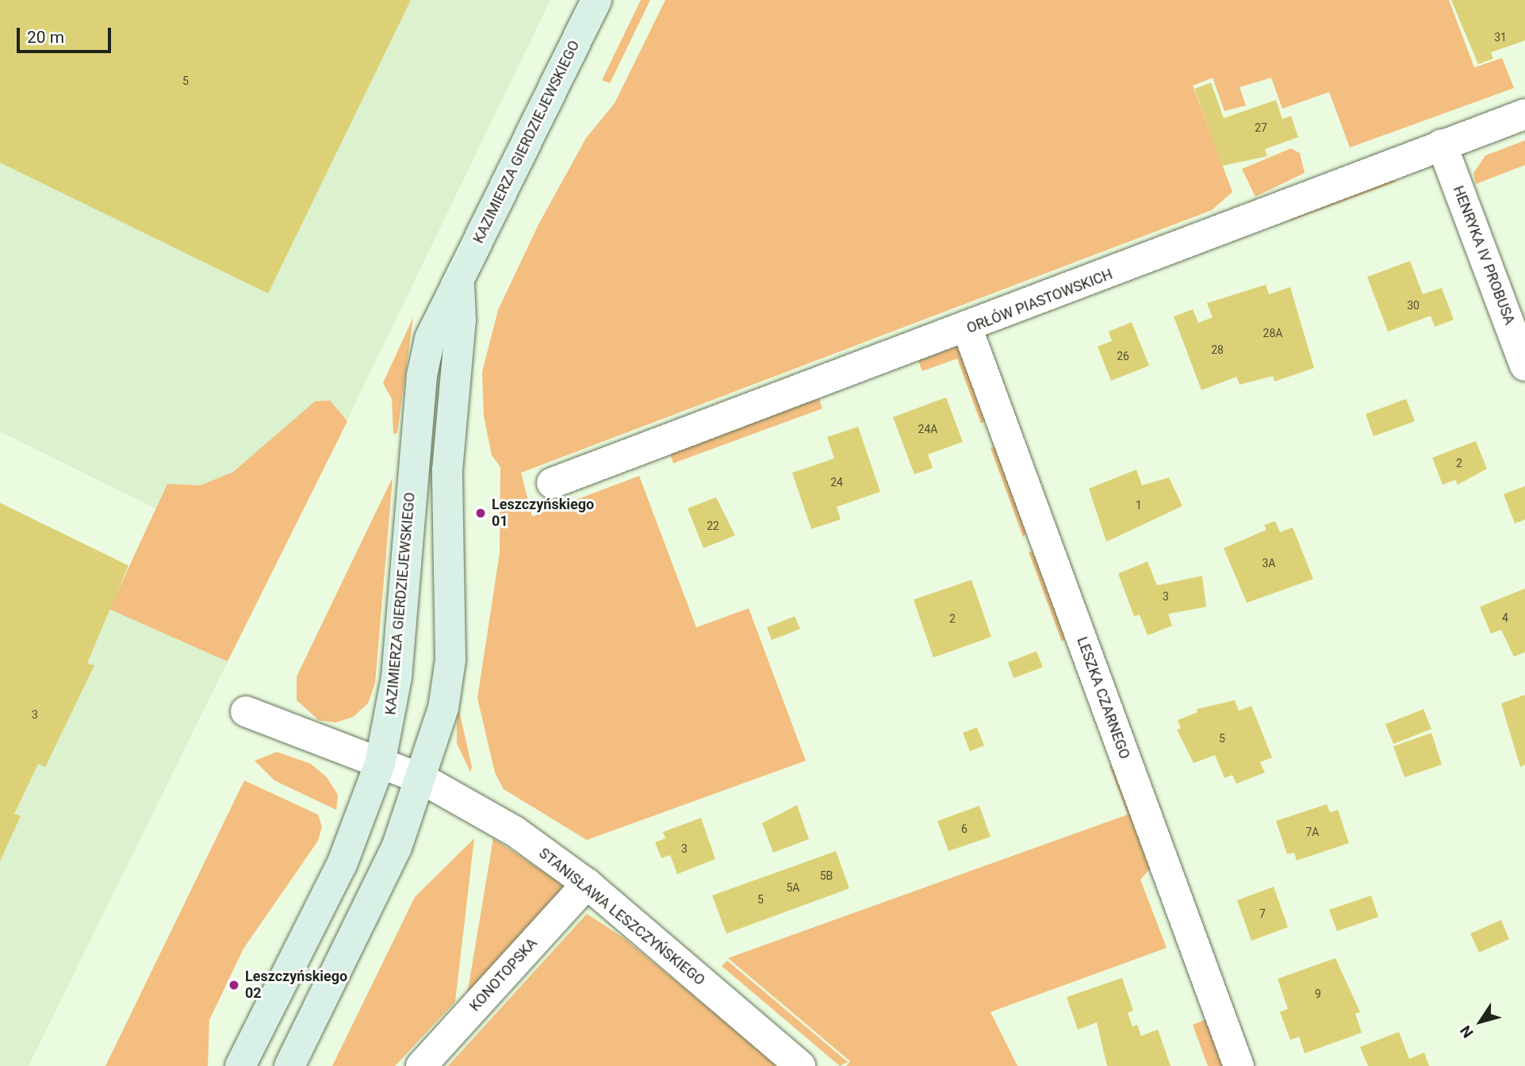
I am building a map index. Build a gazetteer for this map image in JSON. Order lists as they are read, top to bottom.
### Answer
{
  "streets": {
    "street": [
      "KAZIMIERZA GIERDZIEJEWSKIEGO",
      "HENRYKA IV PROBUSA",
      "ORŁÓW PIASTOWSKICH",
      "LESZKA CZARNEGO",
      "STANISŁAWA LESZCZYŃSKIEGO",
      "KONOTOPSKA"
    ]
  },
  "crossings": [
    ["KAZIMIERZA GIERDZIEJEWSKIEGO", "STANISŁAWA LESZCZYŃSKIEGO"],
    ["HENRYKA IV PROBUSA", "ORŁÓW PIASTOWSKICH"],
    ["ORŁÓW PIASTOWSKICH", "LESZKA CZARNEGO"],
    ["STANISŁAWA LESZCZYŃSKIEGO", "KONOTOPSKA"]
  ],
  "places": ["Leszczyńskiego 01", "Leszczyńskiego 02"],
  "house_numbers": [
    "31",
    "5",
    "27",
    "30",
    "28A",
    "28",
    "26",
    "24A",
    "2",
    "24",
    "1",
    "22",
    "3A",
    "3",
    "4",
    "2",
    "3",
    "5",
    "6",
    "7A",
    "3",
    "5B",
    "5A",
    "5",
    "7",
    "9"
  ],
  "scale_bar": "20 m",
  "north": "bottom left"
}
